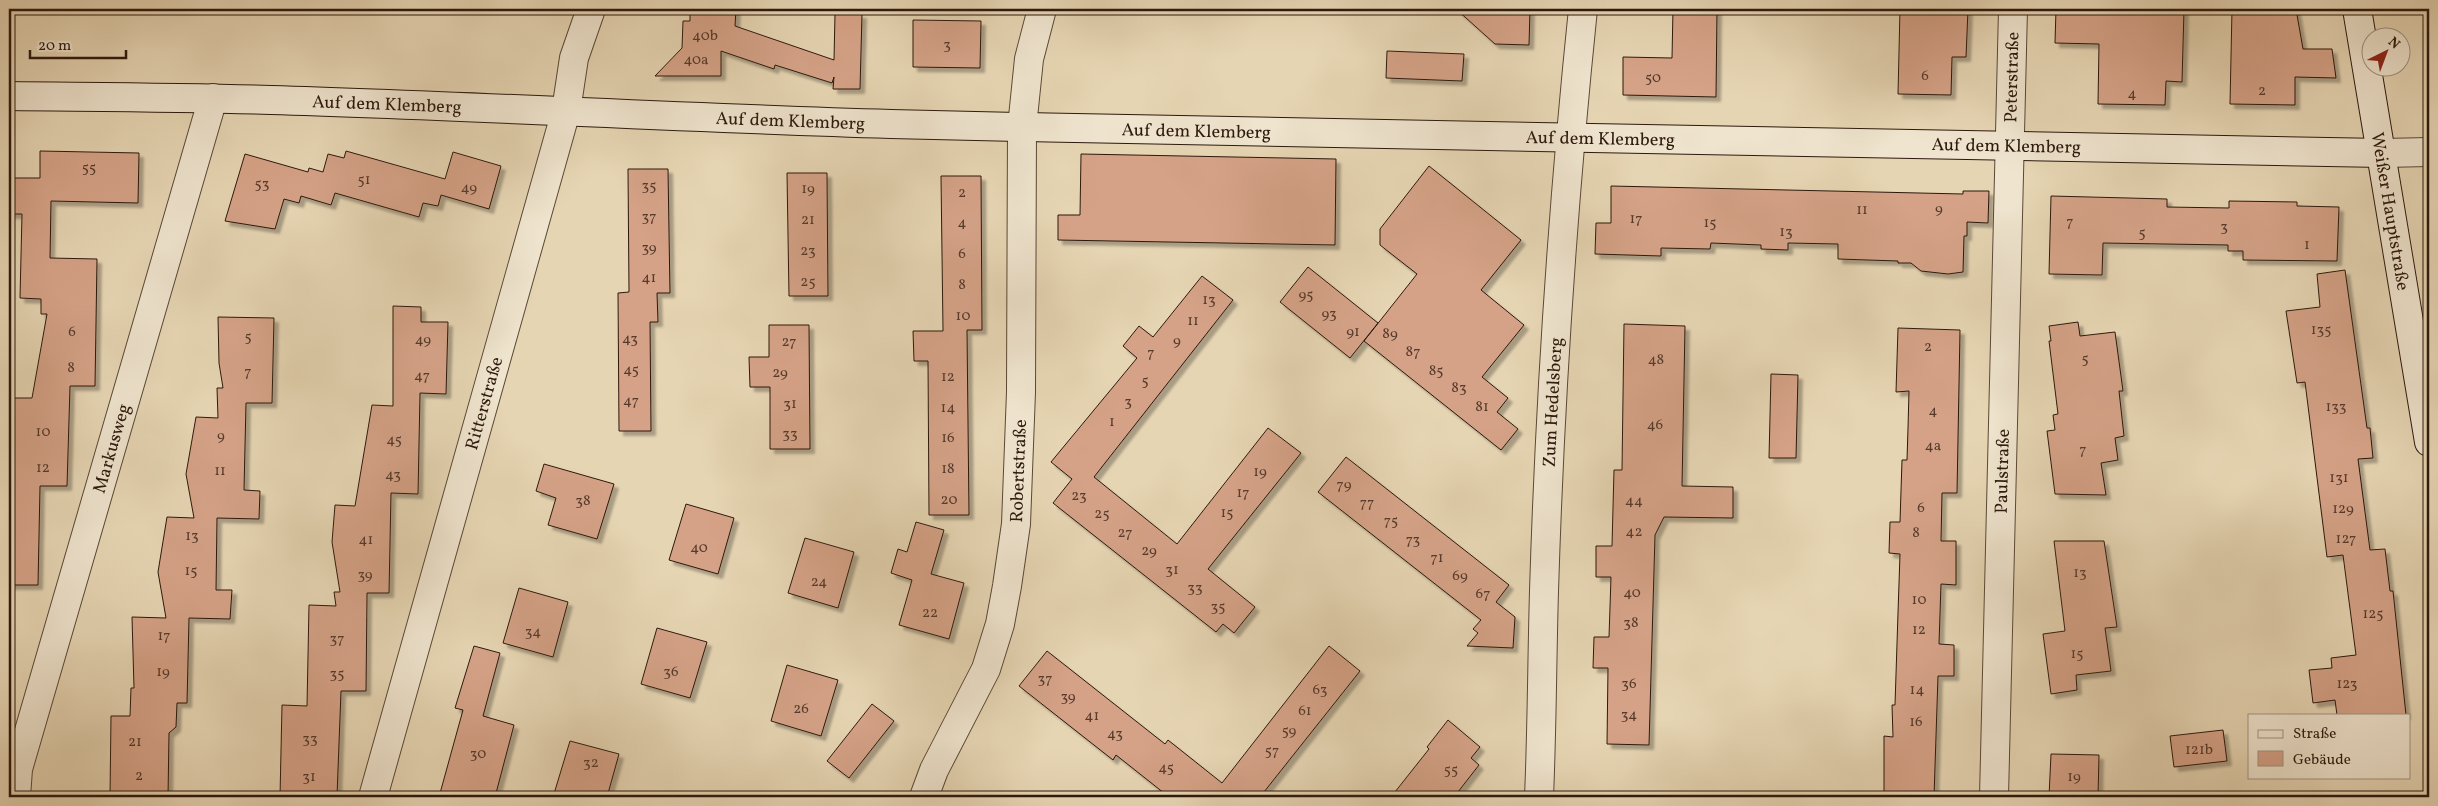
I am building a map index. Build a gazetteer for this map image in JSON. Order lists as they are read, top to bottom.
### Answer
{
  "streets": {
    "street": [
      "Peterstraße",
      "Auf dem Klemberg",
      "Weißer Hauptstraße",
      "Ritterstraße",
      "Zum Hedelsberg",
      "Markusweg",
      "Robertstraße",
      "Paulstraße"
    ]
  },
  "crossings": [
    ["Peterstraße", "Auf dem Klemberg"],
    ["Peterstraße", "Paulstraße"],
    ["Auf dem Klemberg", "Weißer Hauptstraße"],
    ["Auf dem Klemberg", "Ritterstraße"],
    ["Auf dem Klemberg", "Zum Hedelsberg"],
    ["Auf dem Klemberg", "Markusweg"],
    ["Auf dem Klemberg", "Robertstraße"],
    ["Auf dem Klemberg", "Paulstraße"]
  ],
  "house_numbers": [
    "40b",
    "3",
    "40a",
    "6",
    "50",
    "2",
    "4",
    "55",
    "51",
    "53",
    "35",
    "49",
    "19",
    "2",
    "9",
    "11",
    "37",
    "17",
    "21",
    "7",
    "4",
    "15",
    "3",
    "13",
    "5",
    "1",
    "39",
    "23",
    "6",
    "41",
    "25",
    "8",
    "95",
    "13",
    "93",
    "10",
    "11",
    "135",
    "6",
    "91",
    "89",
    "5",
    "43",
    "49",
    "9",
    "27",
    "2",
    "87",
    "7",
    "5",
    "48",
    "8",
    "45",
    "85",
    "7",
    "29",
    "47",
    "12",
    "5",
    "83",
    "47",
    "3",
    "31",
    "81",
    "133",
    "14",
    "4",
    "1",
    "46",
    "10",
    "33",
    "9",
    "16",
    "45",
    "4a",
    "7",
    "12",
    "18",
    "11",
    "19",
    "43",
    "131",
    "79",
    "17",
    "23",
    "20",
    "38",
    "44",
    "77",
    "6",
    "129",
    "15",
    "25",
    "75",
    "42",
    "27",
    "8",
    "13",
    "127",
    "41",
    "73",
    "40",
    "29",
    "71",
    "31",
    "15",
    "13",
    "39",
    "69",
    "24",
    "33",
    "40",
    "67",
    "10",
    "35",
    "22",
    "125",
    "38",
    "12",
    "34",
    "17",
    "37",
    "15",
    "19",
    "36",
    "35",
    "37",
    "36",
    "123",
    "63",
    "14",
    "39",
    "26",
    "61",
    "34",
    "41",
    "16",
    "59",
    "43",
    "33",
    "21",
    "121b",
    "57",
    "30",
    "32",
    "45",
    "55",
    "2",
    "31",
    "19"
  ],
  "legend": ["Straße", "Gebäude"],
  "scale_bar": "20 m",
  "north": "top right"
}
